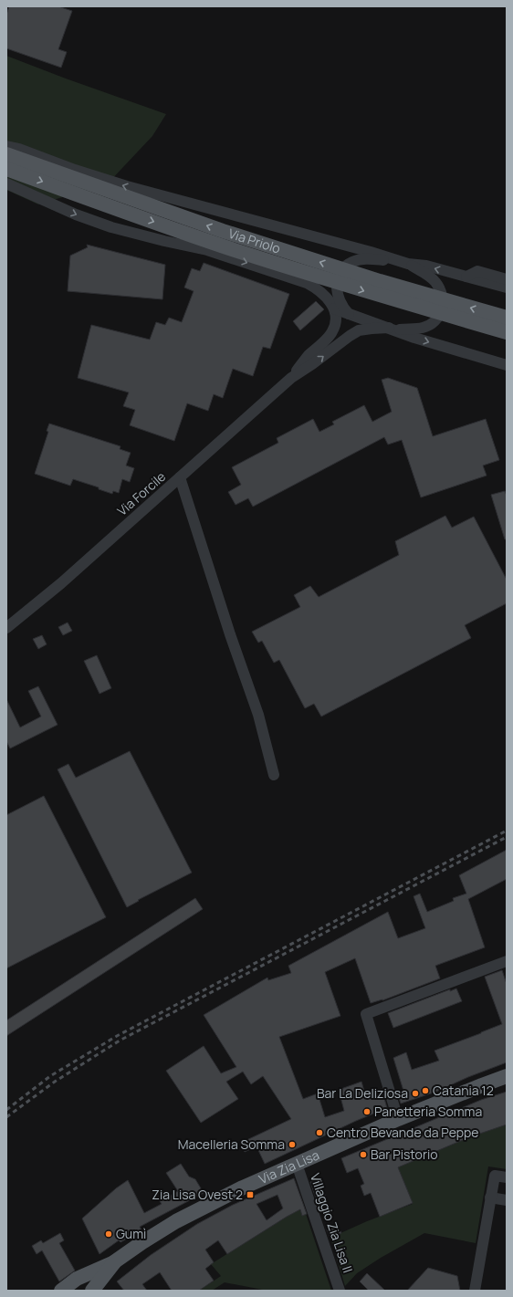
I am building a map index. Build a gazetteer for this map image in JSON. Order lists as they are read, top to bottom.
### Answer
{
  "streets": {
    "main road": ["Via Priolo", "Via Zia Lisa"],
    "street": ["Via Forcile", "Villaggio Zia Lisa II"]
  },
  "crossings": [
    ["Via Zia Lisa", "Villaggio Zia Lisa II"]
  ],
  "places": {
    "other": [
      "Catania 12",
      "Bar La Deliziosa",
      "Panetteria Somma",
      "Centro Bevande da Peppe",
      "Macelleria Somma",
      "Bar Pistorio",
      "Gumì"
    ],
    "transit": ["Zia Lisa Ovest 2"]
  }
}
